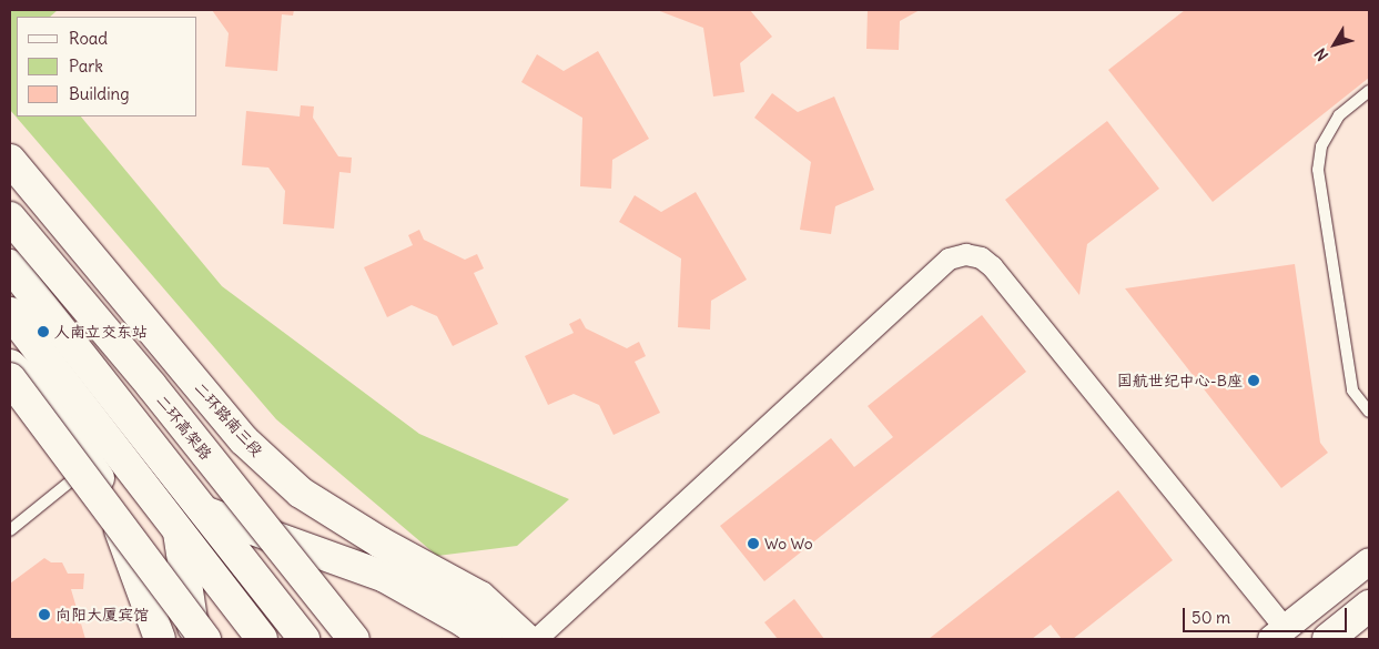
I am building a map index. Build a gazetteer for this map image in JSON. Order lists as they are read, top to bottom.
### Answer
{
  "streets": {
    "main road": ["二环路南三段", "二环高架路"]
  },
  "places": [
    "人南立交东站",
    "国航世纪中心-B座",
    "Wo Wo",
    "向阳大厦宾馆"
  ],
  "legend": ["Road", "Park", "Building"],
  "scale_bar": "50 m",
  "north": "bottom left"
}
